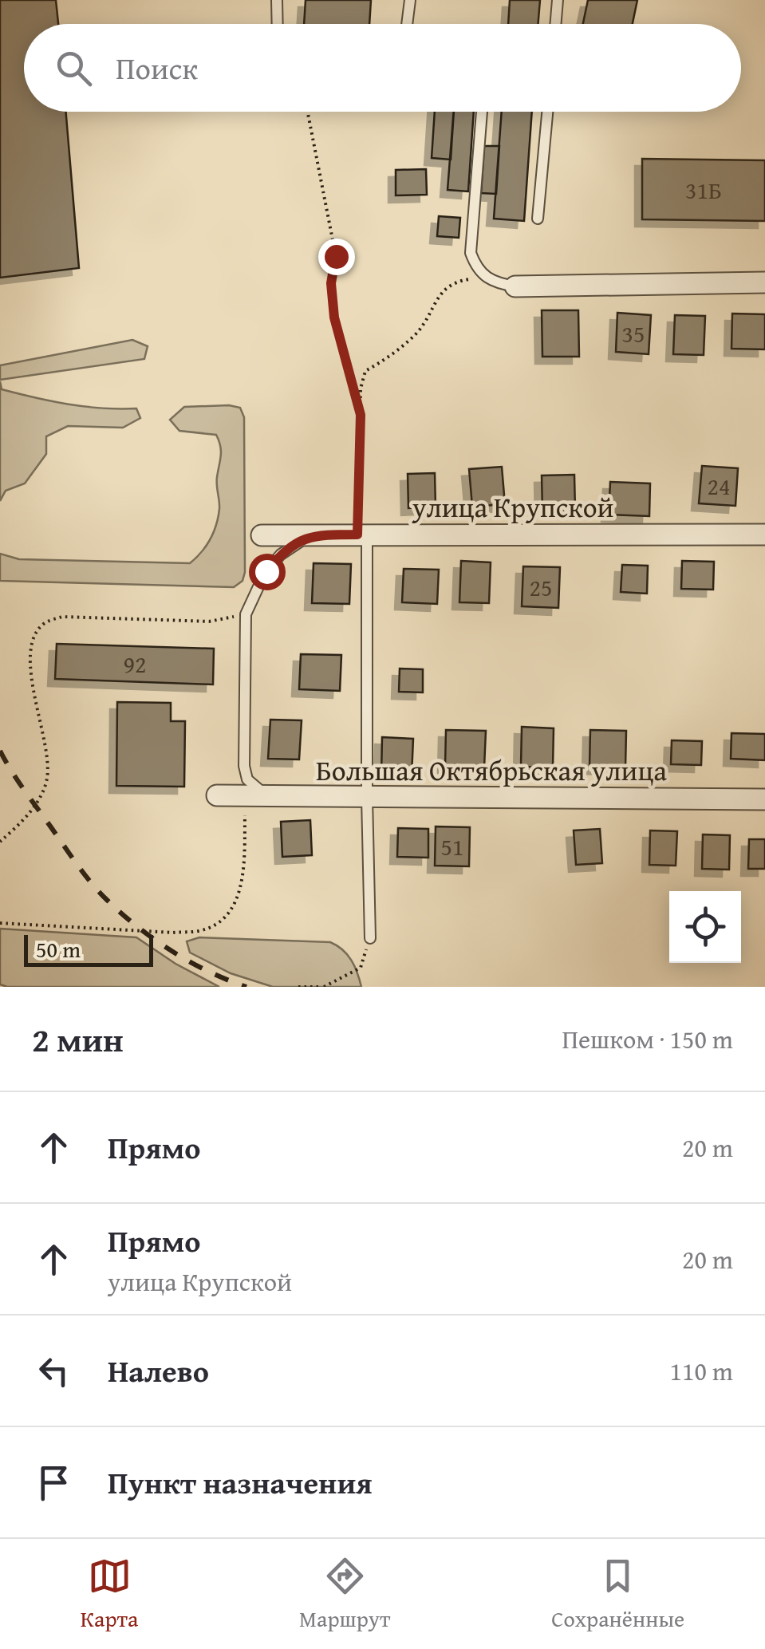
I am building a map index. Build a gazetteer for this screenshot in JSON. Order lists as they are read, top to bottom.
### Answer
{
  "streets": {
    "street": ["улица Крупской", "Большая Октябрьская улица"]
  },
  "house_numbers": [
    "31Б",
    "35",
    "24",
    "25",
    "92",
    "51"
  ],
  "scale_bar": "50 m",
  "page": {
    "search": "Поиск",
    "scale": "50 m",
    "heading": ["2 мин", "Пешком · 150 m"],
    "list": [
      ["Прямо", "20 m"],
      ["Прямо", "улица Крупской", "20 m"],
      ["Налево", "110 m"],
      "Пункт назначения"
    ],
    "nav": ["Карта", "Маршрут", "Сохранённые"]
  }
}
